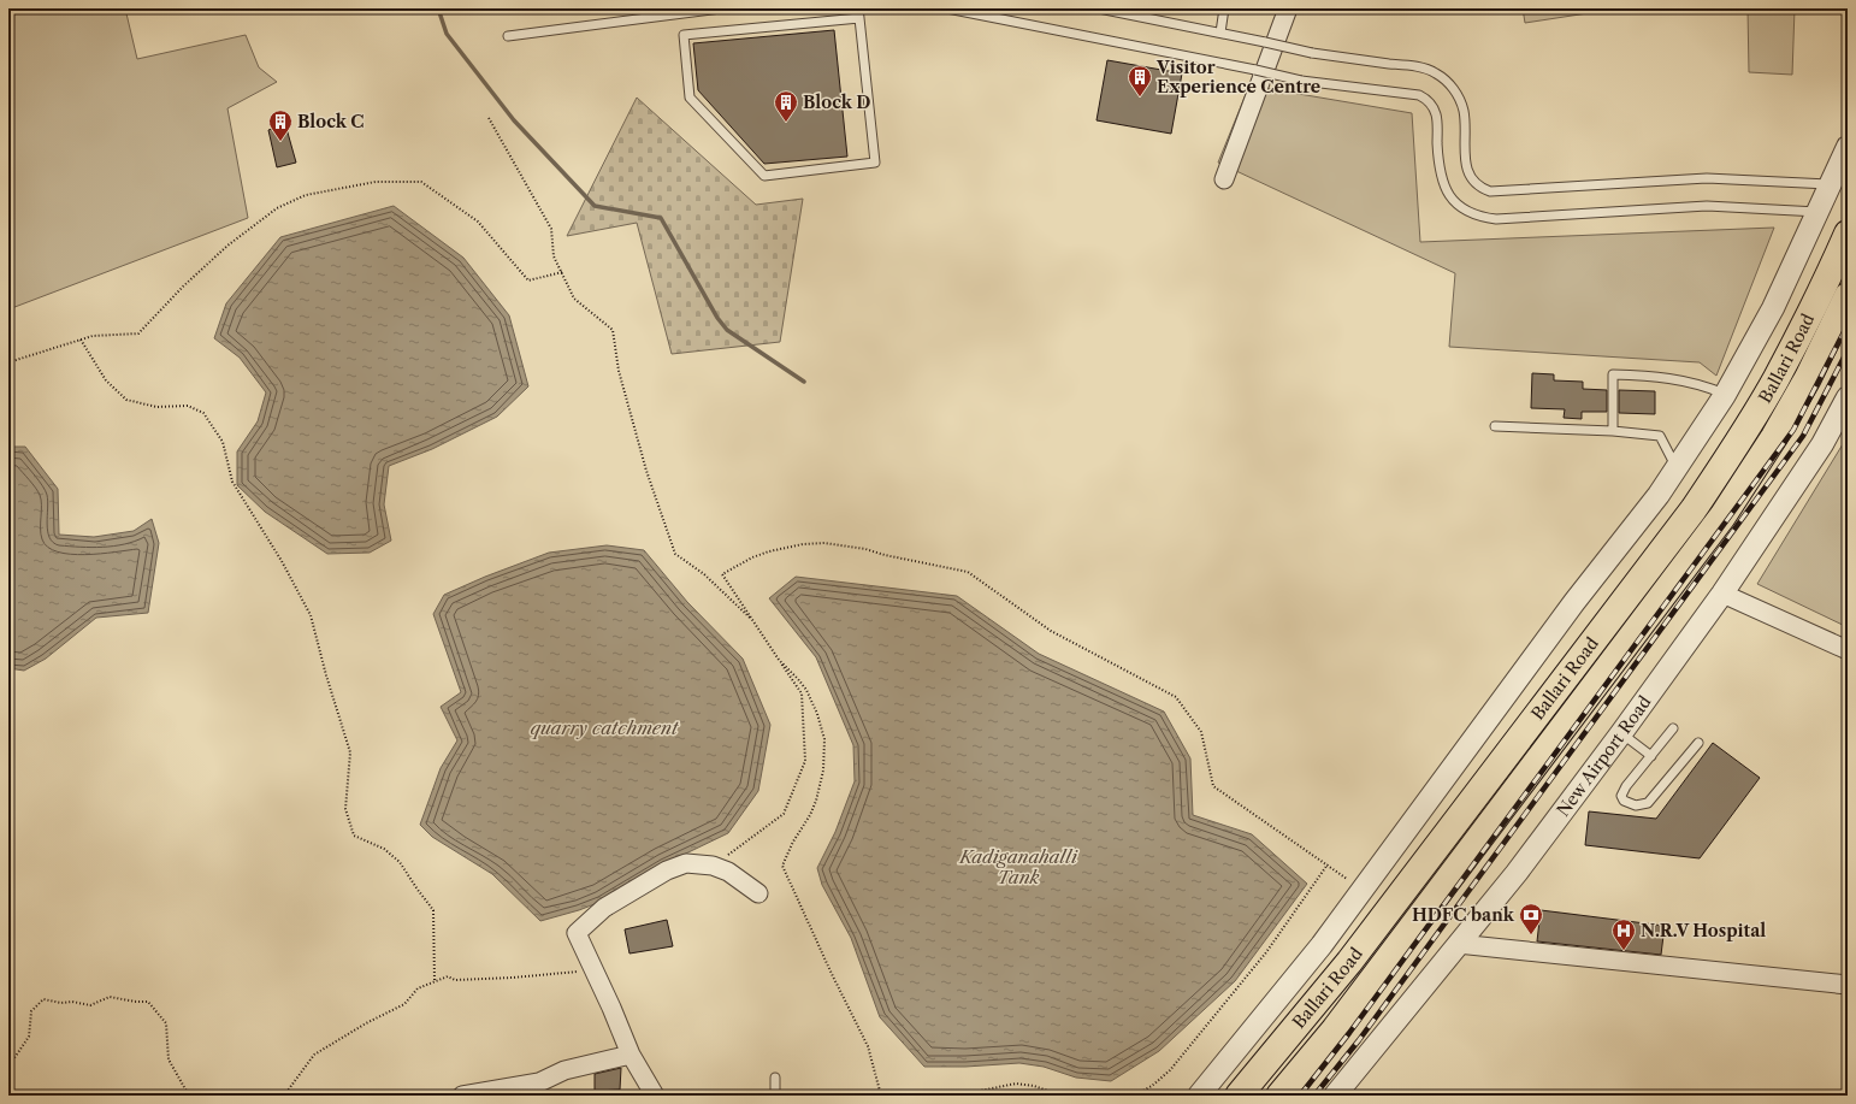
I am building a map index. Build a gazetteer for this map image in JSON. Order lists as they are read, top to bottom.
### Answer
{
  "streets": {
    "highway": ["Ballari Road"],
    "street": ["New Airport Road"]
  },
  "water": ["quarry catchment", "Kadiganahalli Tank"],
  "places": {
    "building": ["Visitor Experience Centre", "Block D", "Block C"],
    "bank": ["HDFC bank"],
    "hospital": ["N.R.V Hospital"]
  }
}
